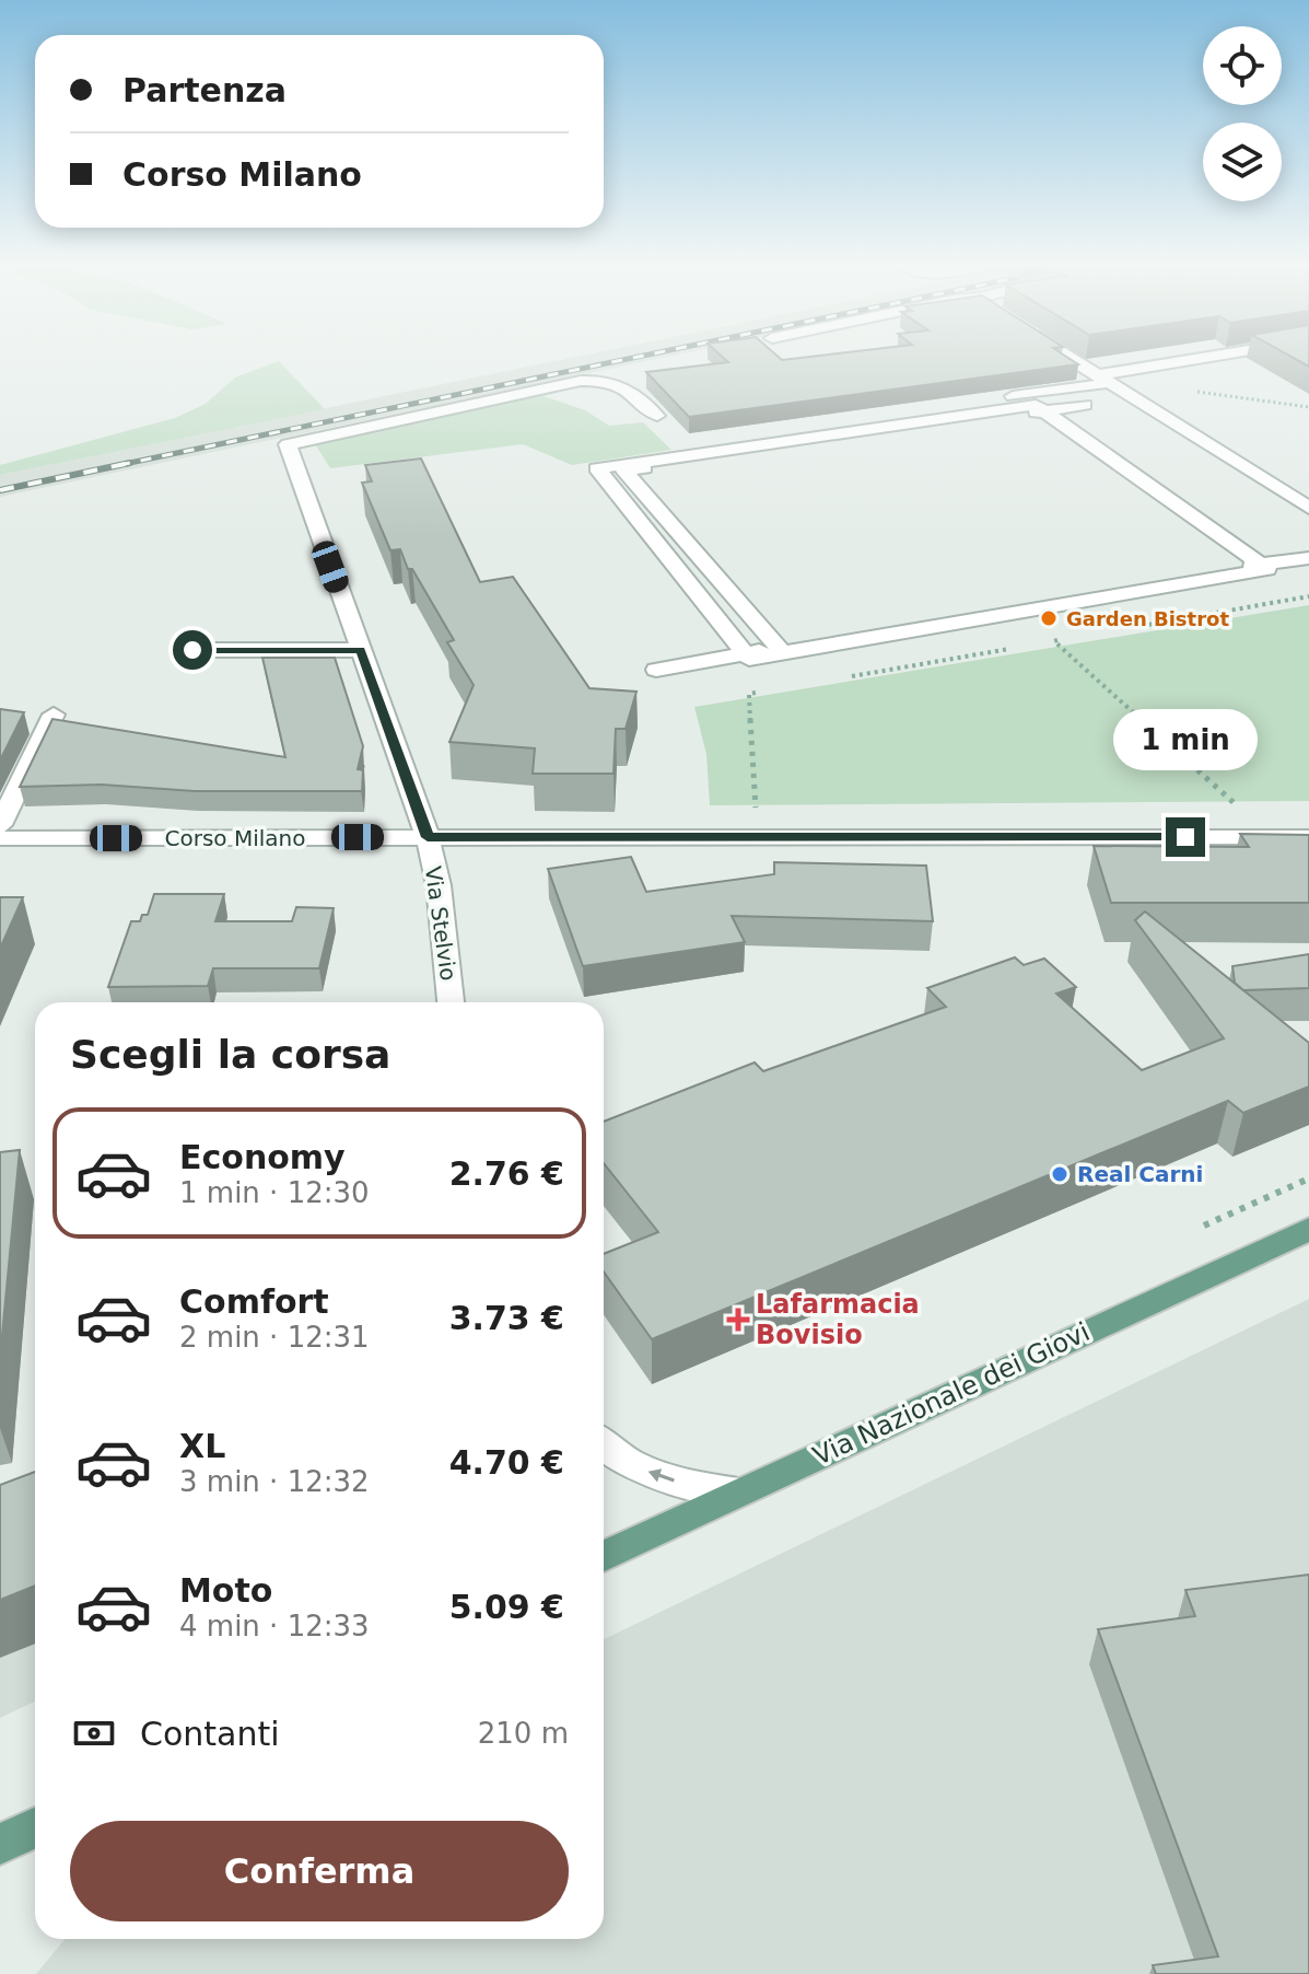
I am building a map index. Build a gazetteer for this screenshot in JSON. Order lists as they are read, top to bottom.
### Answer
{
  "streets": {
    "main road": ["Via Nazionale dei Giovi"],
    "street": ["Corso Milano", "Via Stelvio"]
  },
  "crossings": [
    ["Corso Milano", "Via Stelvio"]
  ],
  "places": {
    "other": ["Garden Bistrot", "Real Carni"],
    "health": ["Lafarmacia Bovisio"]
  },
  "page": {
    "banner": ["Partenza", "Corso Milano"],
    "bubble": "1 min",
    "heading": "Scegli la corsa",
    "list": [
      {
        "name": "Economy",
        "note": "1 min · 12:30",
        "value": "2.76 €"
      },
      {
        "name": "Comfort",
        "note": "2 min · 12:31",
        "value": "3.73 €"
      },
      {
        "name": "XL",
        "note": "3 min · 12:32",
        "value": "4.70 €"
      },
      {
        "name": "Moto",
        "note": "4 min · 12:33",
        "value": "5.09 €"
      }
    ],
    "pay": ["Contanti", "210 m"],
    "buttons": "Conferma"
  }
}
